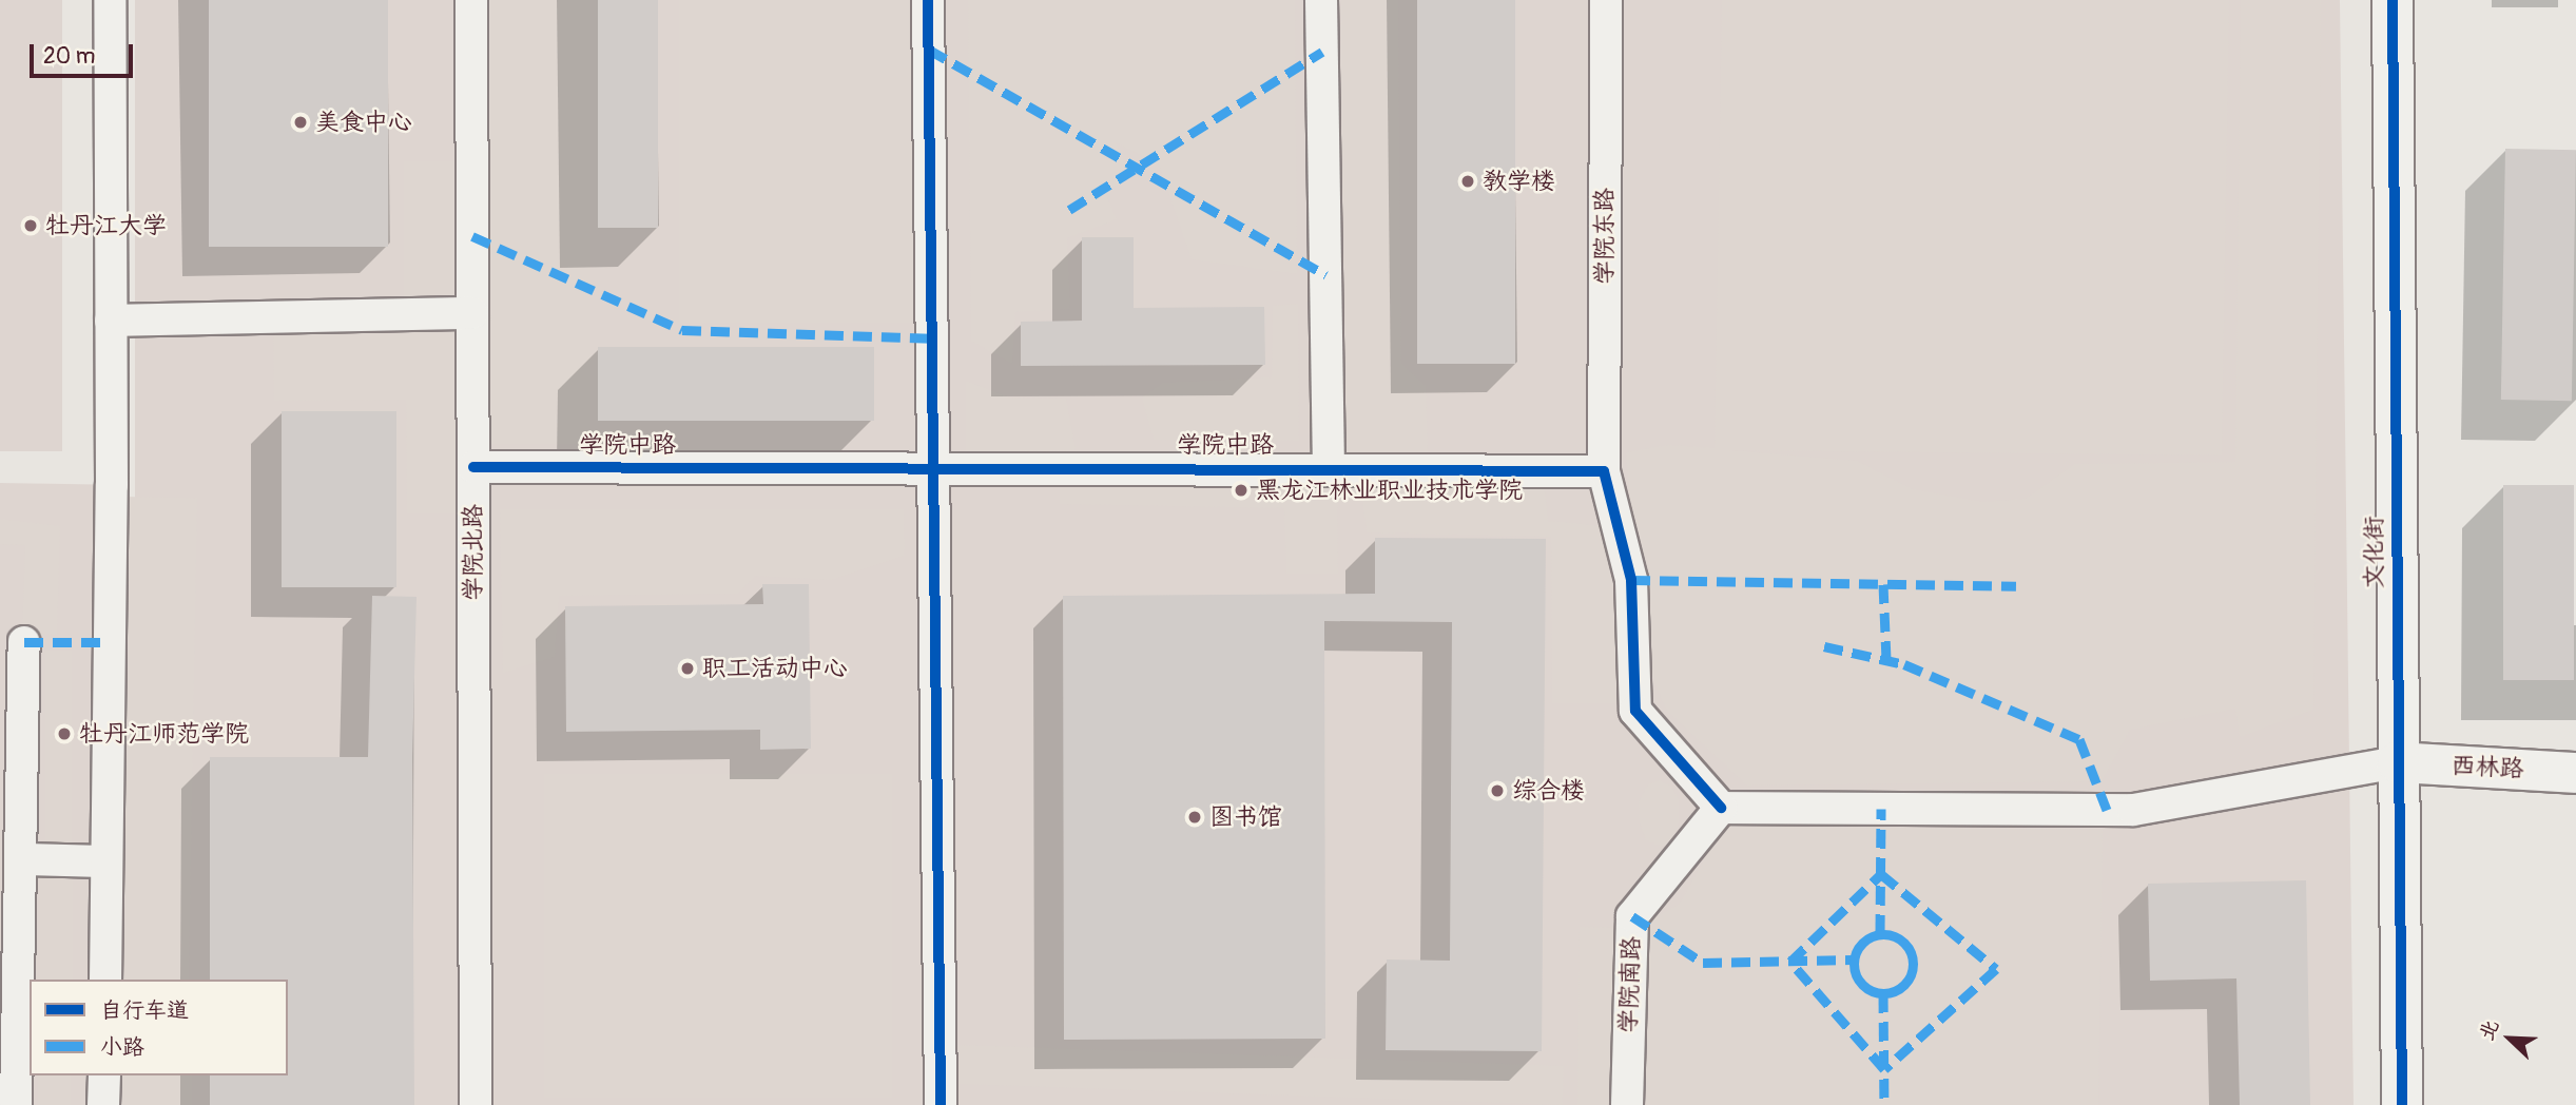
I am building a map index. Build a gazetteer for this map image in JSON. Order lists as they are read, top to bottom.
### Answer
{
  "streets": {
    "street": [
      "学院东路",
      "学院中路",
      "学院北路",
      "文化街",
      "西林路",
      "学院南路"
    ]
  },
  "crossings": [
    ["学院东路", "学院中路"],
    ["学院中路", "学院北路"],
    ["文化街", "西林路"]
  ],
  "places": [
    "美食中心",
    "教学楼",
    "牡丹江大学",
    "黑龙江林业职业技术学院",
    "职工活动中心",
    "牡丹江师范学院",
    "综合楼",
    "图书馆"
  ],
  "legend": ["自行车道", "小路"],
  "scale_bar": "20 m",
  "north": "top left"
}
